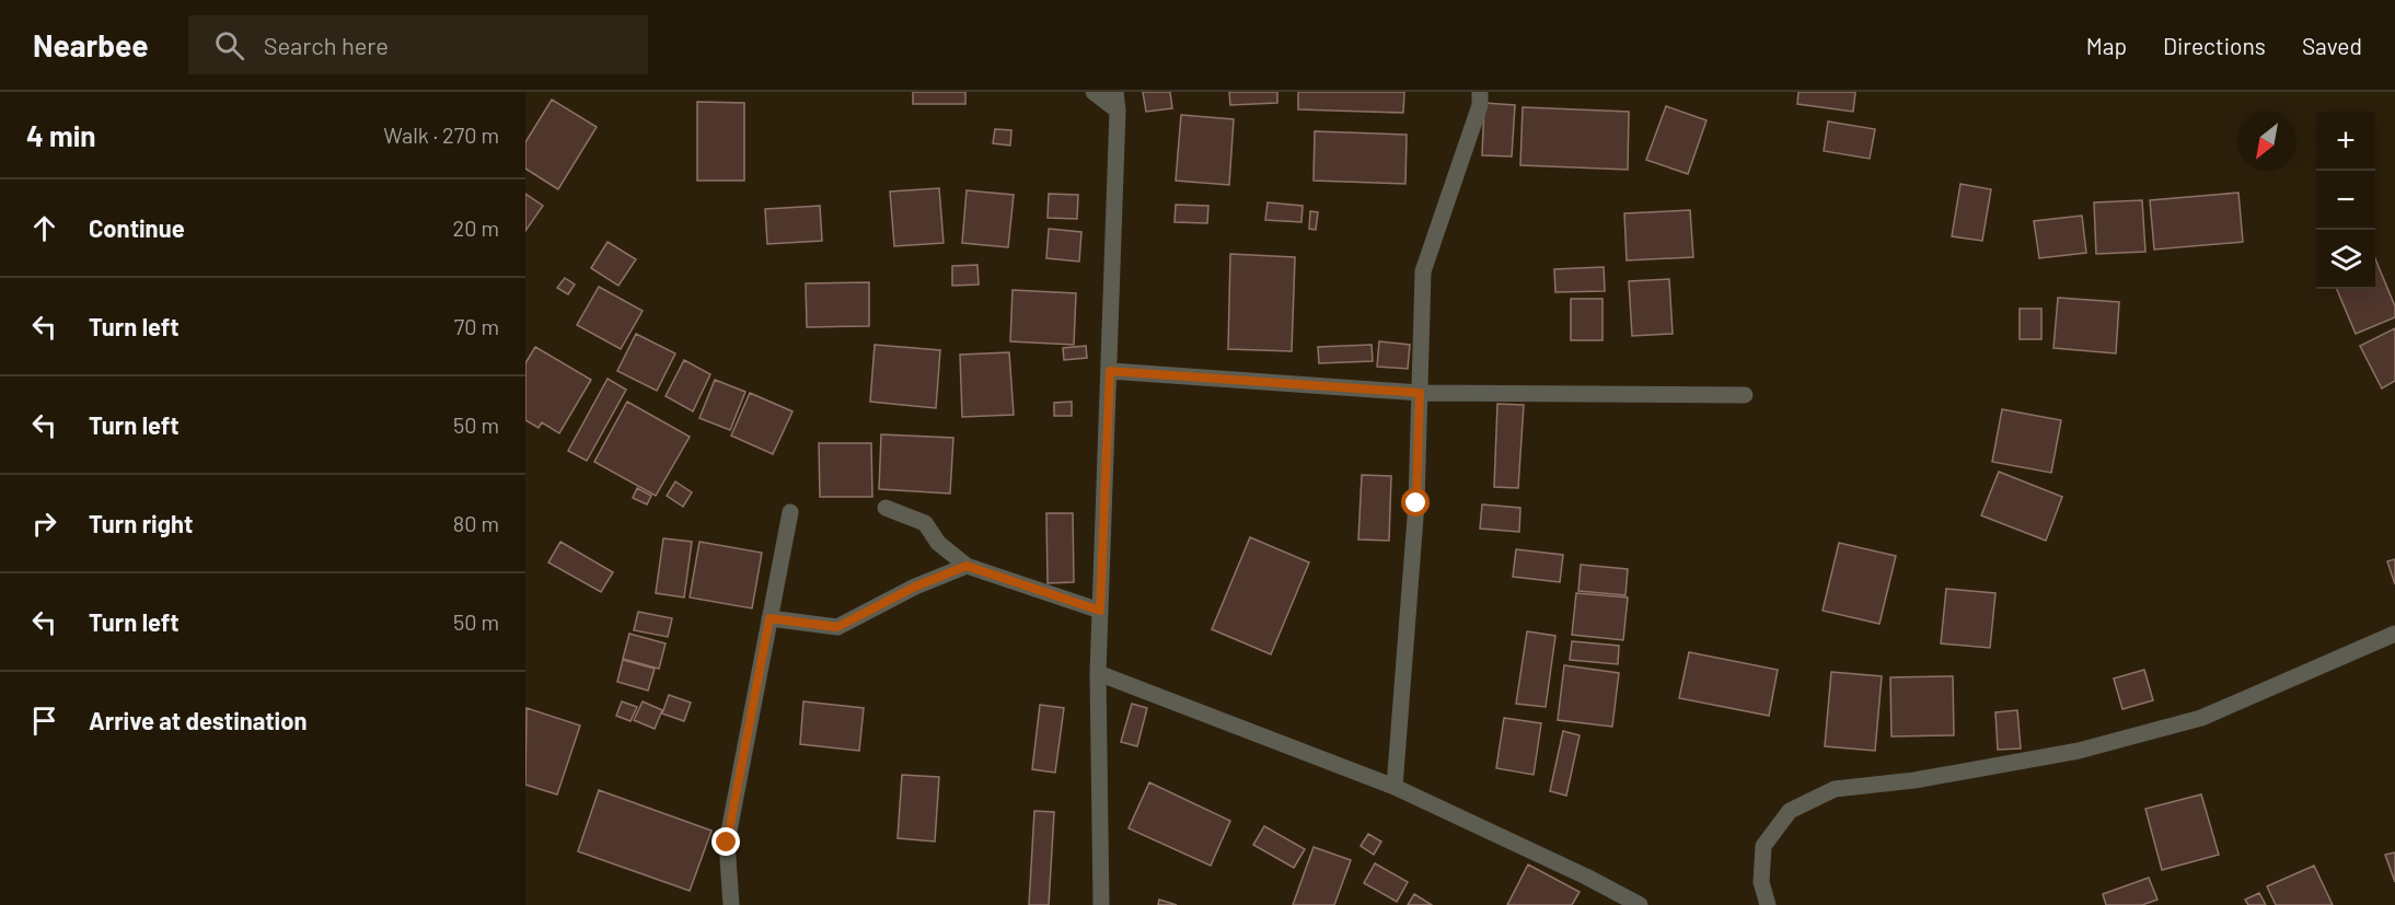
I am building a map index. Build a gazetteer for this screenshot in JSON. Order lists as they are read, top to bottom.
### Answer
{
  "north": "bottom left",
  "page": {
    "header": "Nearbee",
    "search": "Search here",
    "nav": ["Map", "Directions", "Saved"],
    "heading": ["4 min", "Walk · 270 m"],
    "map_buttons": ["+", "−"],
    "list": [
      ["Continue", "20 m"],
      ["Turn left", "70 m"],
      ["Turn left", "50 m"],
      ["Turn right", "80 m"],
      ["Turn left", "50 m"],
      "Arrive at destination"
    ]
  }
}
